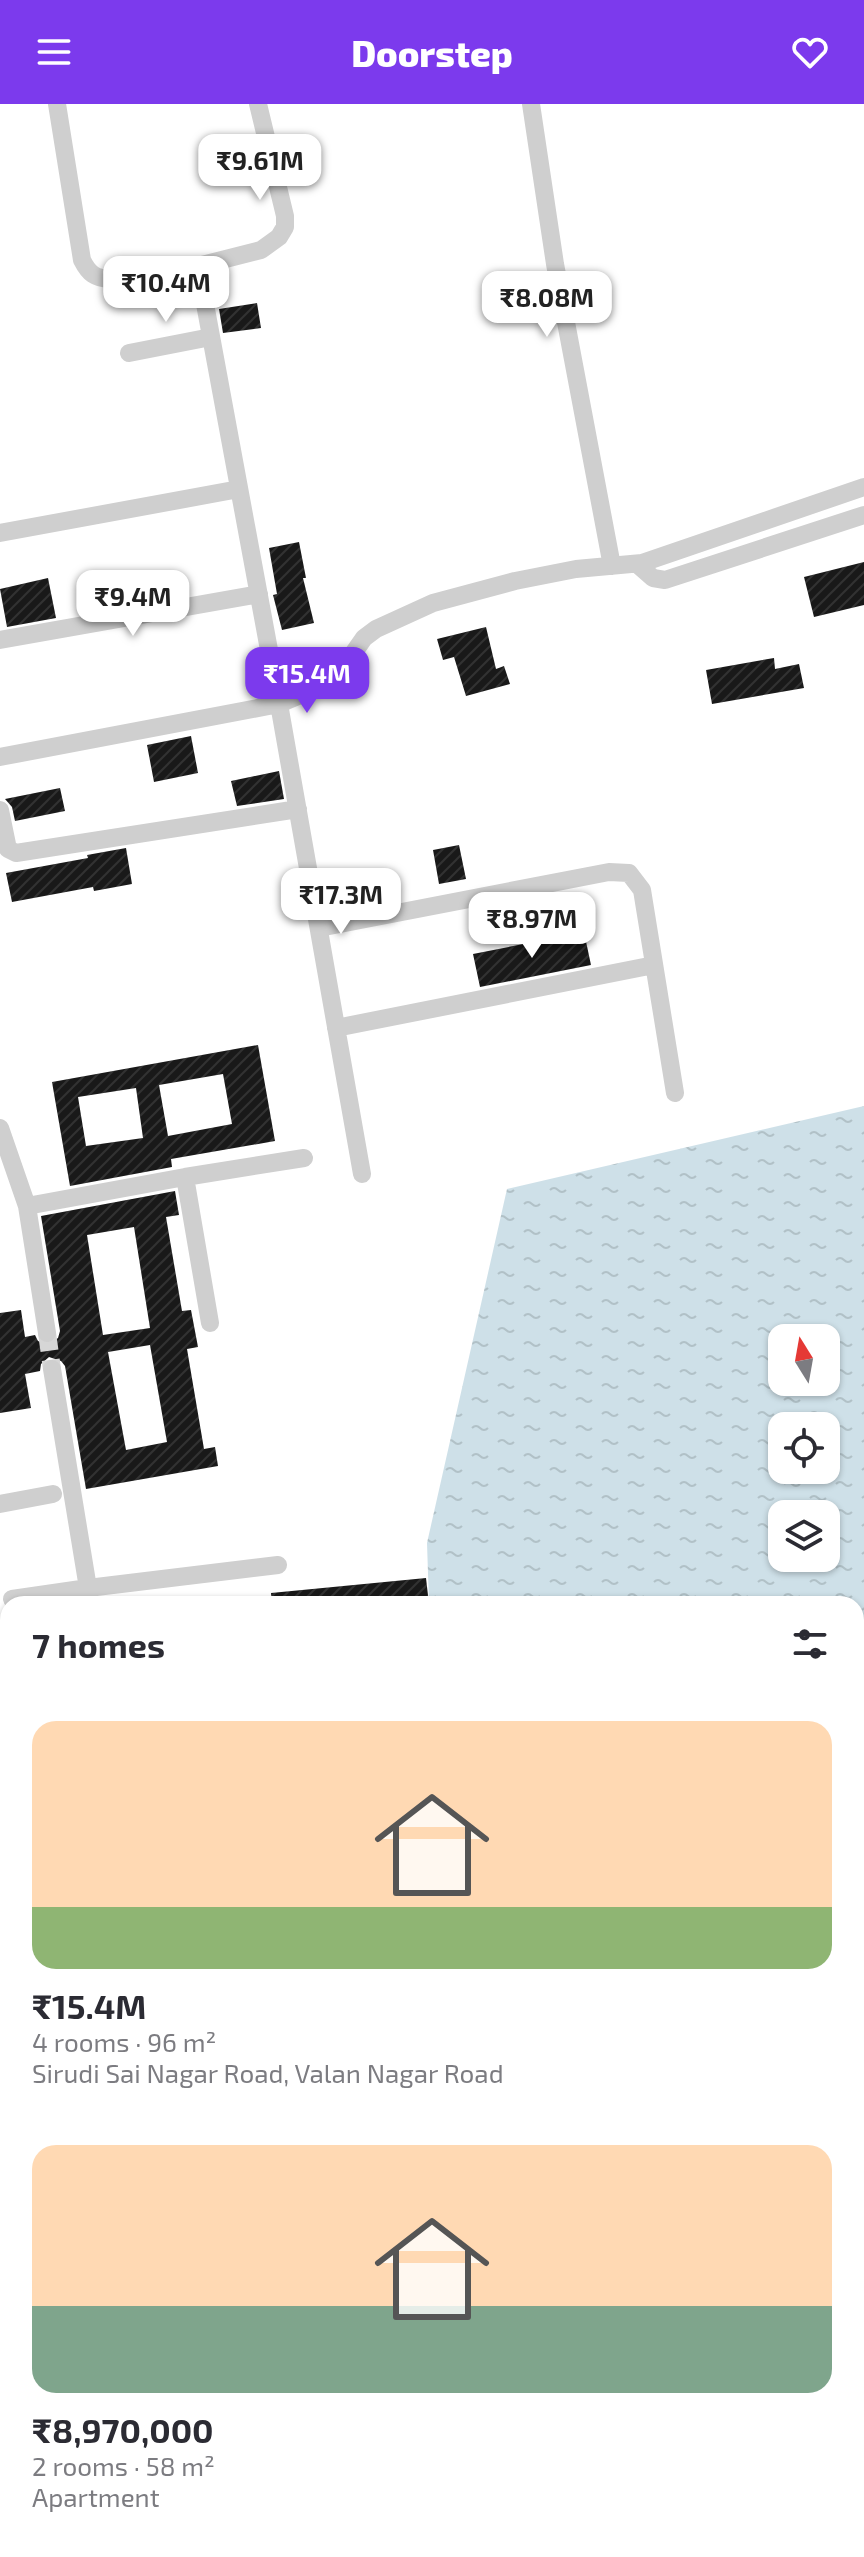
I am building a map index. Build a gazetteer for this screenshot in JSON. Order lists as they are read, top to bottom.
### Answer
{
  "north": "top",
  "page": {
    "header": "Doorstep",
    "price": [
      "₹9.61M",
      "₹10.4M",
      "₹8.08M",
      "₹9.4M",
      "₹15.4M",
      "₹17.3M",
      "₹8.97M"
    ],
    "heading": "7 homes",
    "list": [
      {
        "name": "₹15.4M",
        "note": "4 rooms · 96 m² · Sirudi Sai Nagar Road, Valan Nagar Road"
      },
      {
        "name": "₹8,970,000",
        "note": "2 rooms · 58 m² · Apartment"
      }
    ]
  }
}
